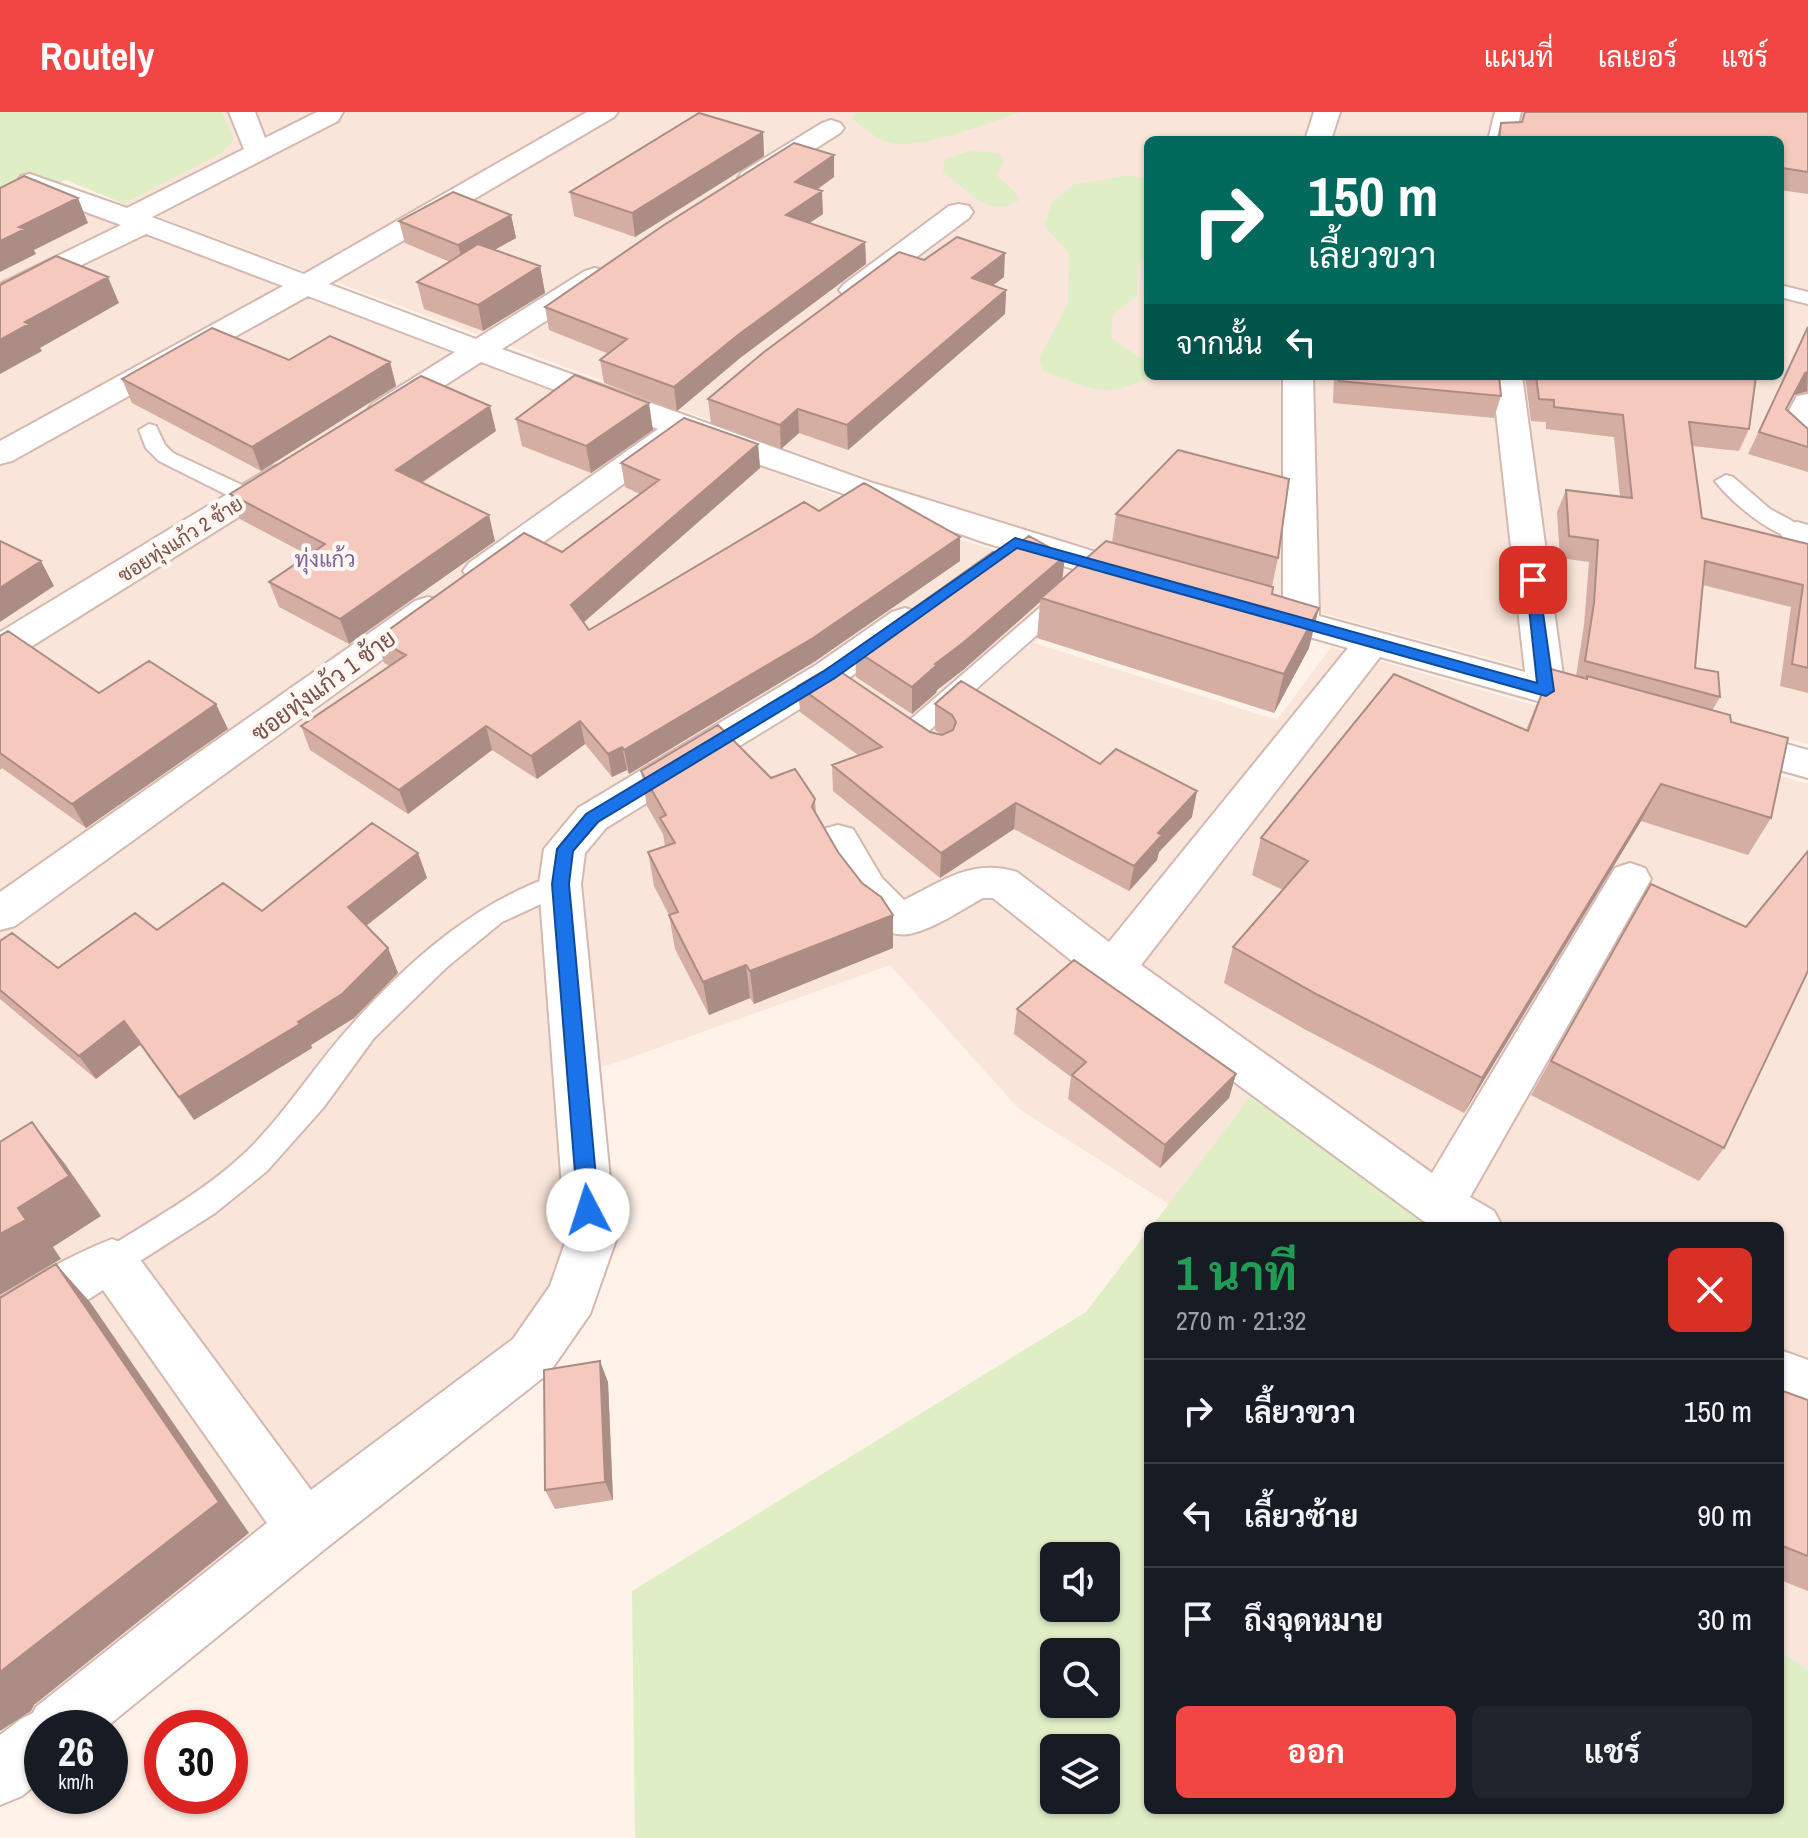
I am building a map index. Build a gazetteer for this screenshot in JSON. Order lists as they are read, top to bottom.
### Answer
{
  "streets": {
    "street": ["ซอยทุ่งแก้ว 2 ซ้าย", "ซอยทุ่งแก้ว 1 ซ้าย"]
  },
  "districts": ["ทุ่งแก้ว"],
  "page": {
    "header": "Routely",
    "nav": ["แผนที่", "เลเยอร์", "แชร์"],
    "turn": ["150 m", "เลี้ยวขวา"],
    "then": "จากนั้น",
    "heading": ["1 นาที", "270 m · 21:32"],
    "list": [
      {
        "name": "เลี้ยวขวา",
        "value": "150 m"
      },
      {
        "name": "เลี้ยวซ้าย",
        "value": "90 m"
      },
      {
        "name": "ถึงจุดหมาย",
        "value": "30 m"
      }
    ],
    "buttons": ["ออก", "แชร์"],
    "speed": "26 km/h",
    "limit": "30"
  }
}
